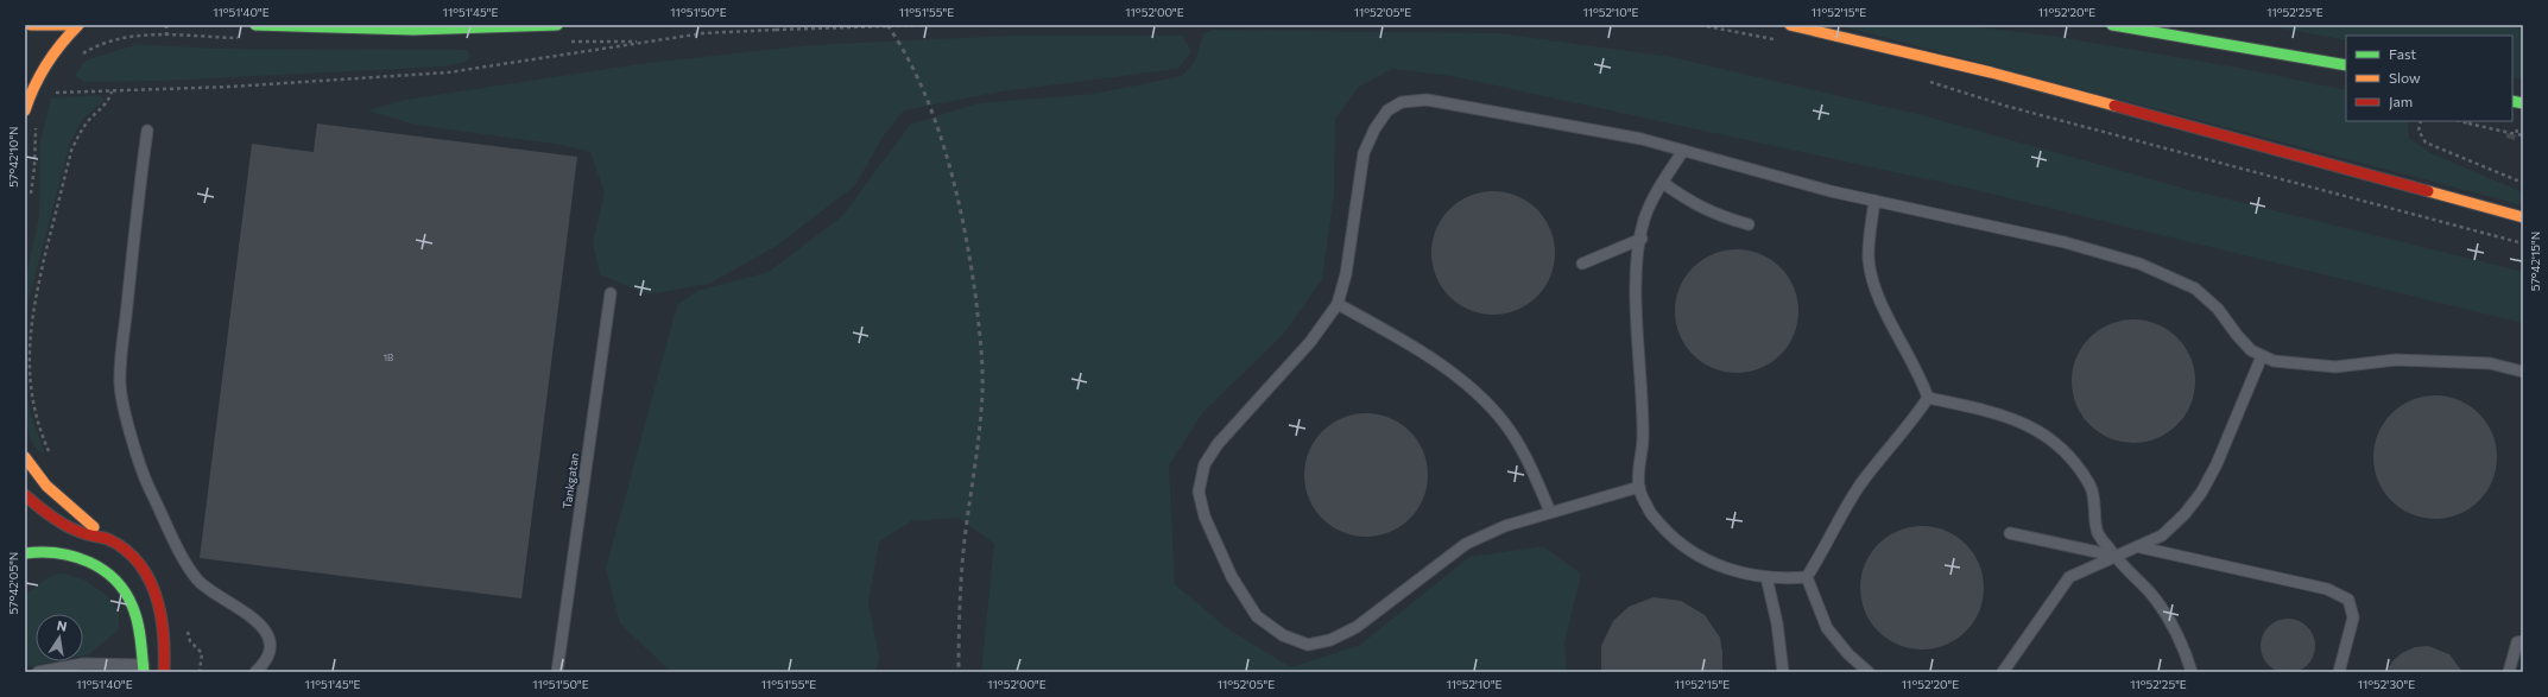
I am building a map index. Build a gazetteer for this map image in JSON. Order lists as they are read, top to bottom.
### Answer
{
  "streets": {
    "lane": ["Tankgatan"]
  },
  "house_numbers": ["1B"],
  "legend": ["Fast", "Slow", "Jam"],
  "north": "top",
  "coordinates": [
    "11°51'40\"E",
    "11°51'45\"E",
    "11°51'50\"E",
    "11°51'55\"E",
    "11°52'00\"E",
    "11°52'05\"E",
    "11°52'10\"E",
    "11°52'15\"E",
    "11°52'20\"E",
    "11°52'25\"E",
    "57°42'10\"N",
    "57°42'15\"N",
    "57°42'05\"N",
    "11°52'30\"E"
  ]
}
